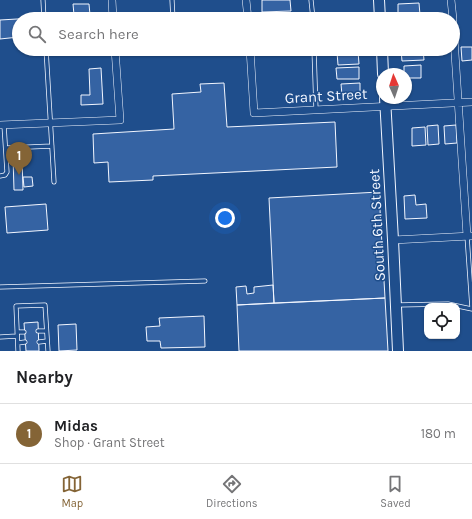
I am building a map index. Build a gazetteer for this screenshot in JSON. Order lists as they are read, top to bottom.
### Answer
{
  "streets": {
    "street": ["Grant Street", "South 6th Street"]
  },
  "north": "top",
  "page": {
    "search": "Search here",
    "pins": "1",
    "heading": "Nearby",
    "list": [
      {
        "mark": "1",
        "name": "Midas",
        "note": "Shop · Grant Street",
        "value": "180 m"
      }
    ],
    "nav": ["Map", "Directions", "Saved"]
  }
}
